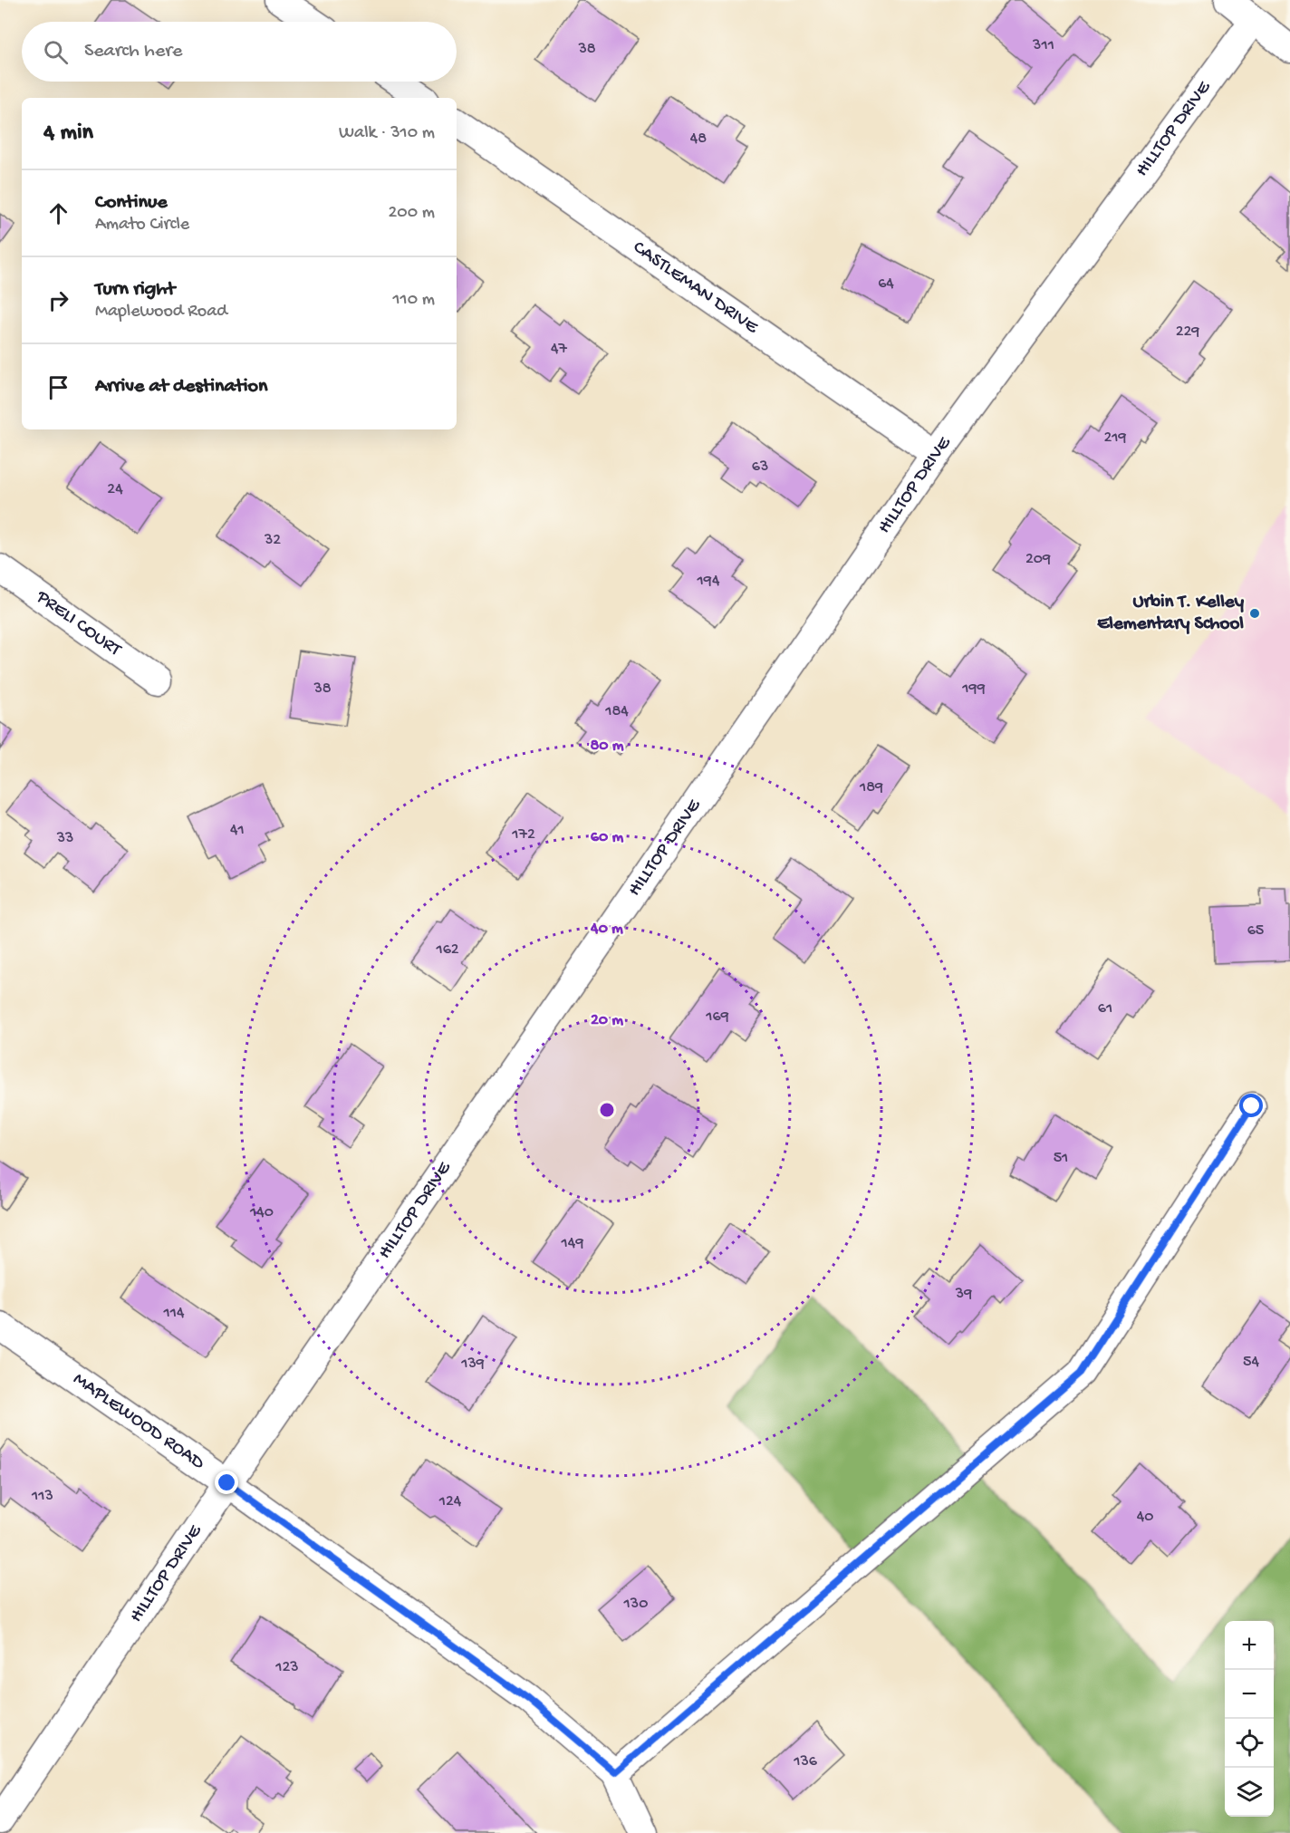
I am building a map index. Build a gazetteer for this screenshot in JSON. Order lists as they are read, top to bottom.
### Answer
{
  "streets": {
    "street": [
      "HILLTOP DRIVE",
      "CASTLEMAN DRIVE",
      "PRELI COURT",
      "MAPLEWOOD ROAD"
    ]
  },
  "crossings": [
    ["HILLTOP DRIVE", "CASTLEMAN DRIVE"],
    ["HILLTOP DRIVE", "MAPLEWOOD ROAD"]
  ],
  "places": ["Urbin T. Kelley Elementary School"],
  "house_numbers": [
    "311",
    "38",
    "48",
    "64",
    "229",
    "47",
    "219",
    "63",
    "24",
    "32",
    "209",
    "194",
    "38",
    "199",
    "184",
    "189",
    "41",
    "172",
    "33",
    "65",
    "162",
    "61",
    "169",
    "51",
    "140",
    "149",
    "39",
    "114",
    "54",
    "139",
    "113",
    "124",
    "40",
    "130",
    "123",
    "136"
  ],
  "page": {
    "search": "Search here",
    "heading": ["4 min", "Walk · 310 m"],
    "list": [
      ["Continue", "Amato Circle", "200 m"],
      ["Turn right", "Maplewood Road", "110 m"],
      "Arrive at destination"
    ],
    "map_buttons": ["+", "−"]
  },
  "rings": [
    "80 m",
    "60 m",
    "40 m",
    "20 m"
  ]
}
